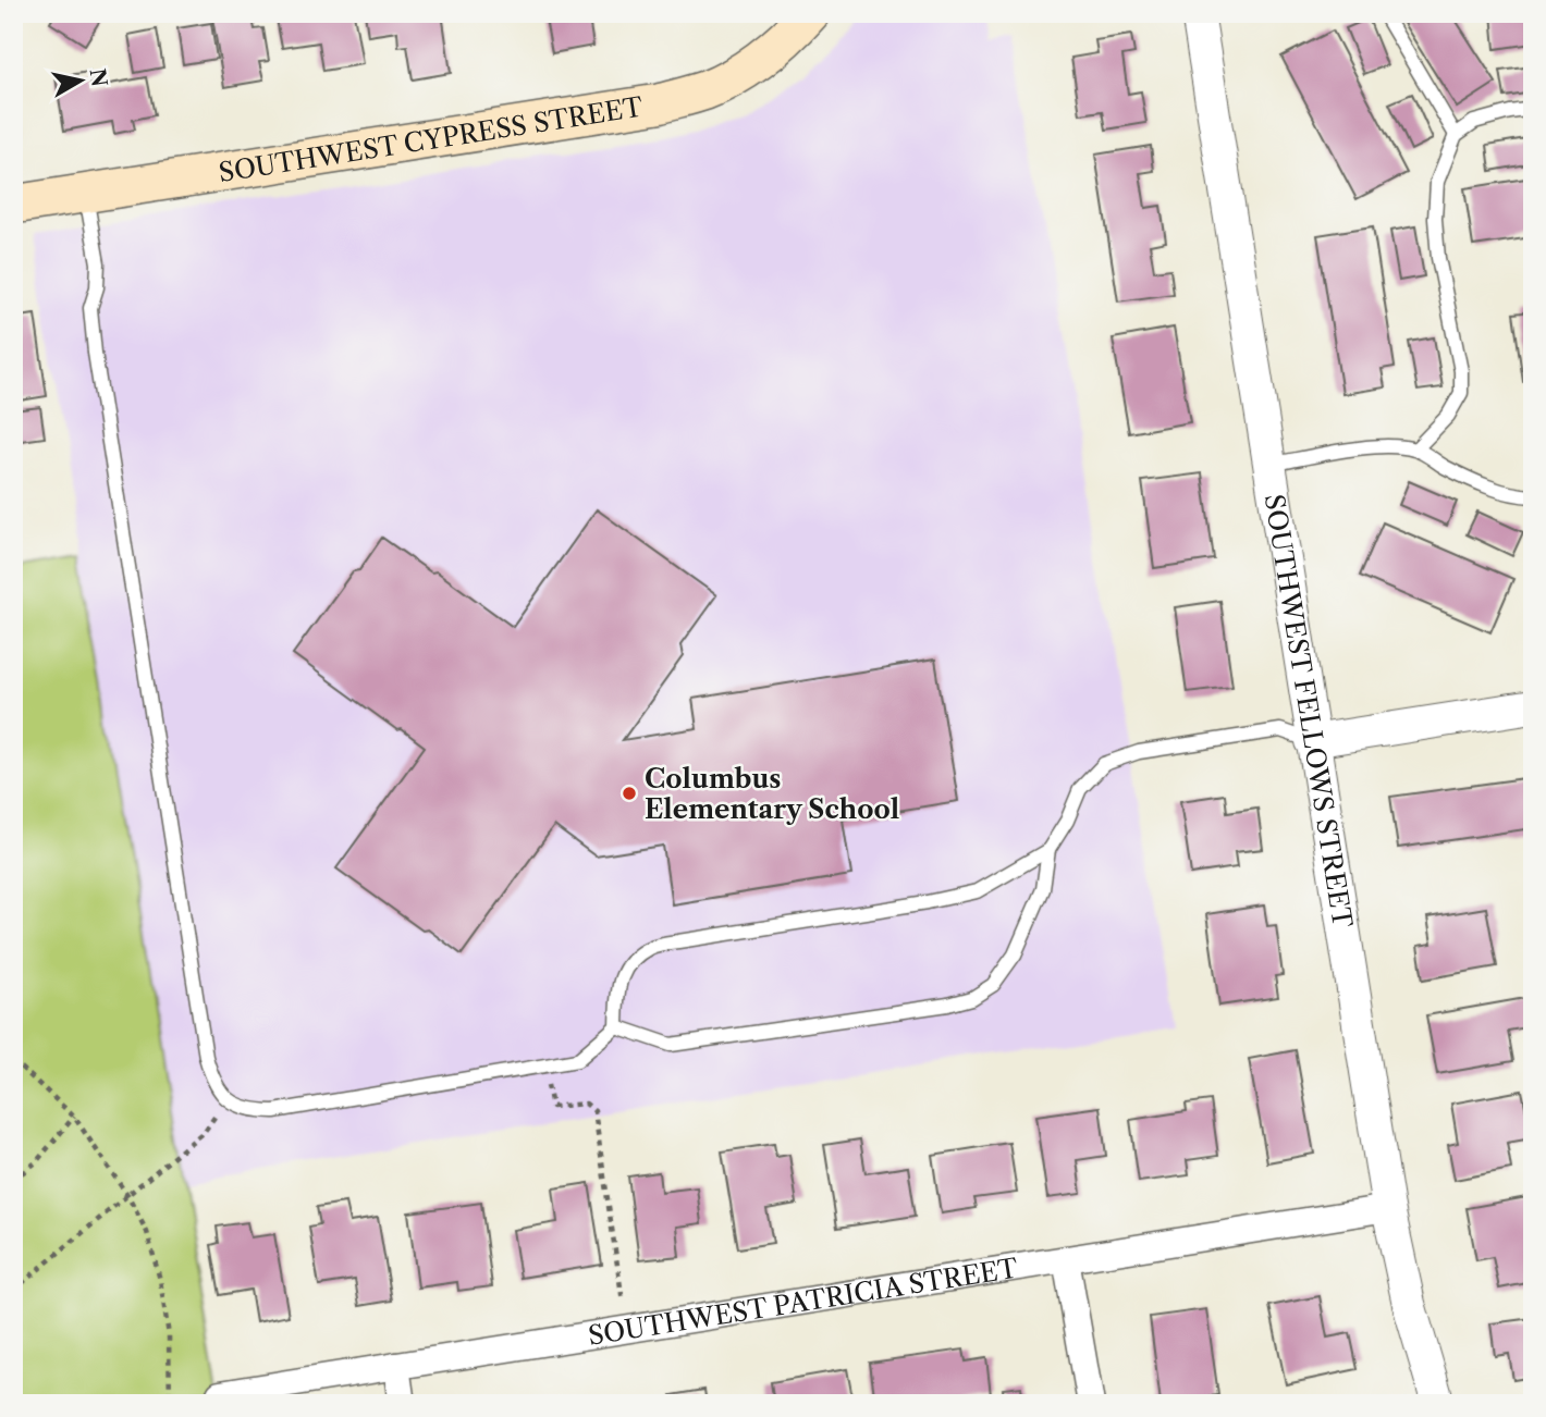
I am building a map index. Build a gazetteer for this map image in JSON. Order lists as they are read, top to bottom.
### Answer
{
  "streets": {
    "main road": ["SOUTHWEST CYPRESS STREET"],
    "street": ["SOUTHWEST FELLOWS STREET", "SOUTHWEST PATRICIA STREET"]
  },
  "crossings": [
    ["SOUTHWEST FELLOWS STREET", "SOUTHWEST PATRICIA STREET"]
  ],
  "places": ["Columbus Elementary School"],
  "north": "right"
}
